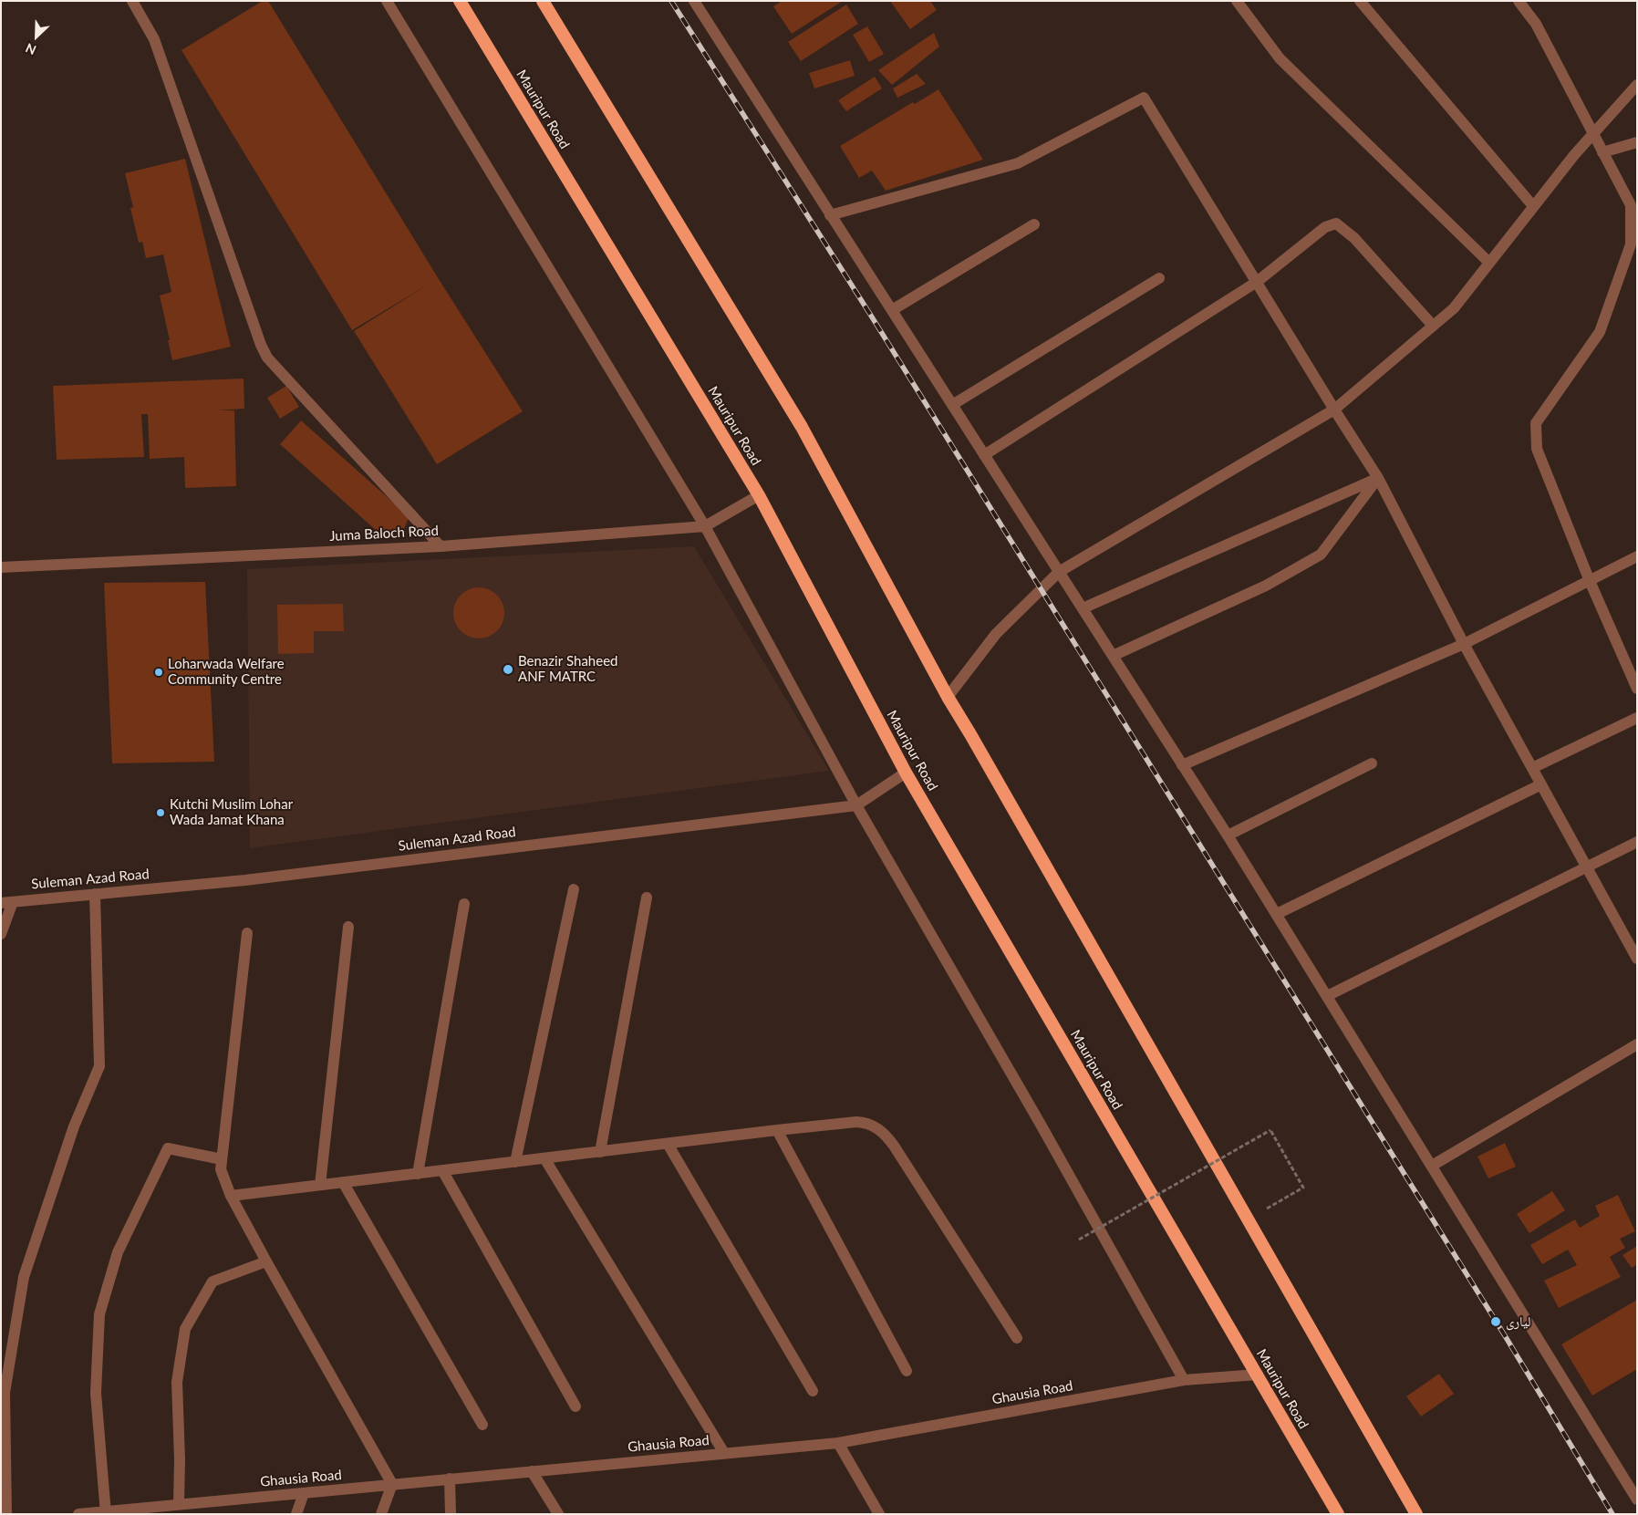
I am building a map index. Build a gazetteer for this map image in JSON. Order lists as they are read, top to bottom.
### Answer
{
  "streets": {
    "highway": ["Mauripur Road"],
    "street": ["Juma Baloch Road", "Suleman Azad Road", "Ghausia Road"]
  },
  "crossings": [
    ["Mauripur Road", "Juma Baloch Road"],
    ["Mauripur Road", "Suleman Azad Road"],
    ["Mauripur Road", "Ghausia Road"]
  ],
  "places": [
    "Benazir Shaheed ANF MATRC",
    "Loharwada Welfare Community Centre",
    "Kutchi Muslim Lohar Wada Jamat Khana",
    "لیاری"
  ],
  "north": "bottom left"
}
